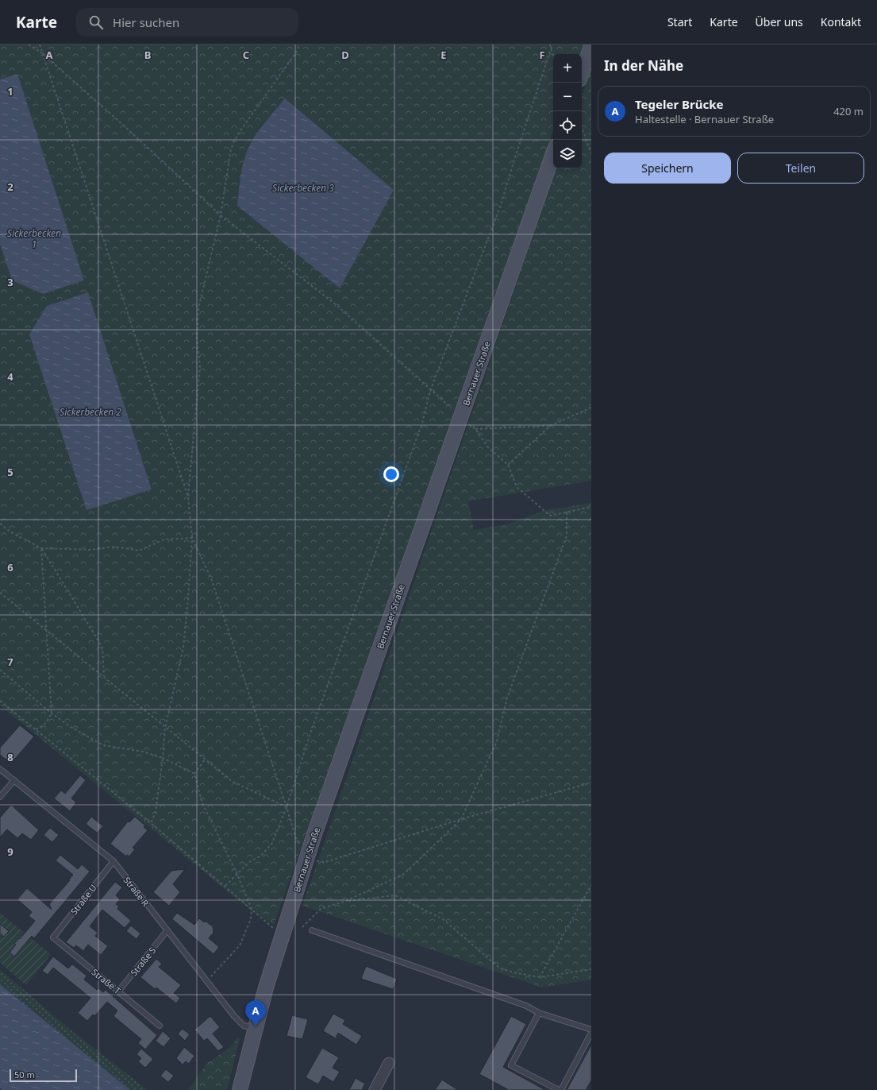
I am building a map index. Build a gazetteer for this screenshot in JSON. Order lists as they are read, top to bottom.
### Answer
{
  "streets": {
    "main road": ["Bernauer Straße"],
    "lane": [
      "Straße R",
      "Straße U",
      "Straße S",
      "Straße T"
    ]
  },
  "crossings": [
    ["Bernauer Straße", "Straße R"],
    ["Straße R", "Straße U"],
    ["Straße R", "Straße S"],
    ["Straße U", "Straße T"],
    ["Straße S", "Straße T"]
  ],
  "water": ["Sickerbecken 3", "Sickerbecken 1", "Sickerbecken 2"],
  "scale_bar": "50 m",
  "page": {
    "header": "Karte",
    "search": "Hier suchen",
    "nav": [
      "Start",
      "Karte",
      "Über uns",
      "Kontakt"
    ],
    "heading": "In der Nähe",
    "map_buttons": ["+", "−"],
    "list": [
      {
        "mark": "A",
        "name": "Tegeler Brücke",
        "note": "Haltestelle · Bernauer Straße",
        "value": "420 m"
      }
    ],
    "buttons": ["Speichern", "Teilen"],
    "pins": "A",
    "scale": "50 m"
  },
  "grid": {
    "columns": [
      "A",
      "B",
      "C",
      "D",
      "E",
      "F"
    ],
    "rows": [
      "1",
      "2",
      "3",
      "4",
      "5",
      "6",
      "7",
      "8",
      "9"
    ]
  }
}
